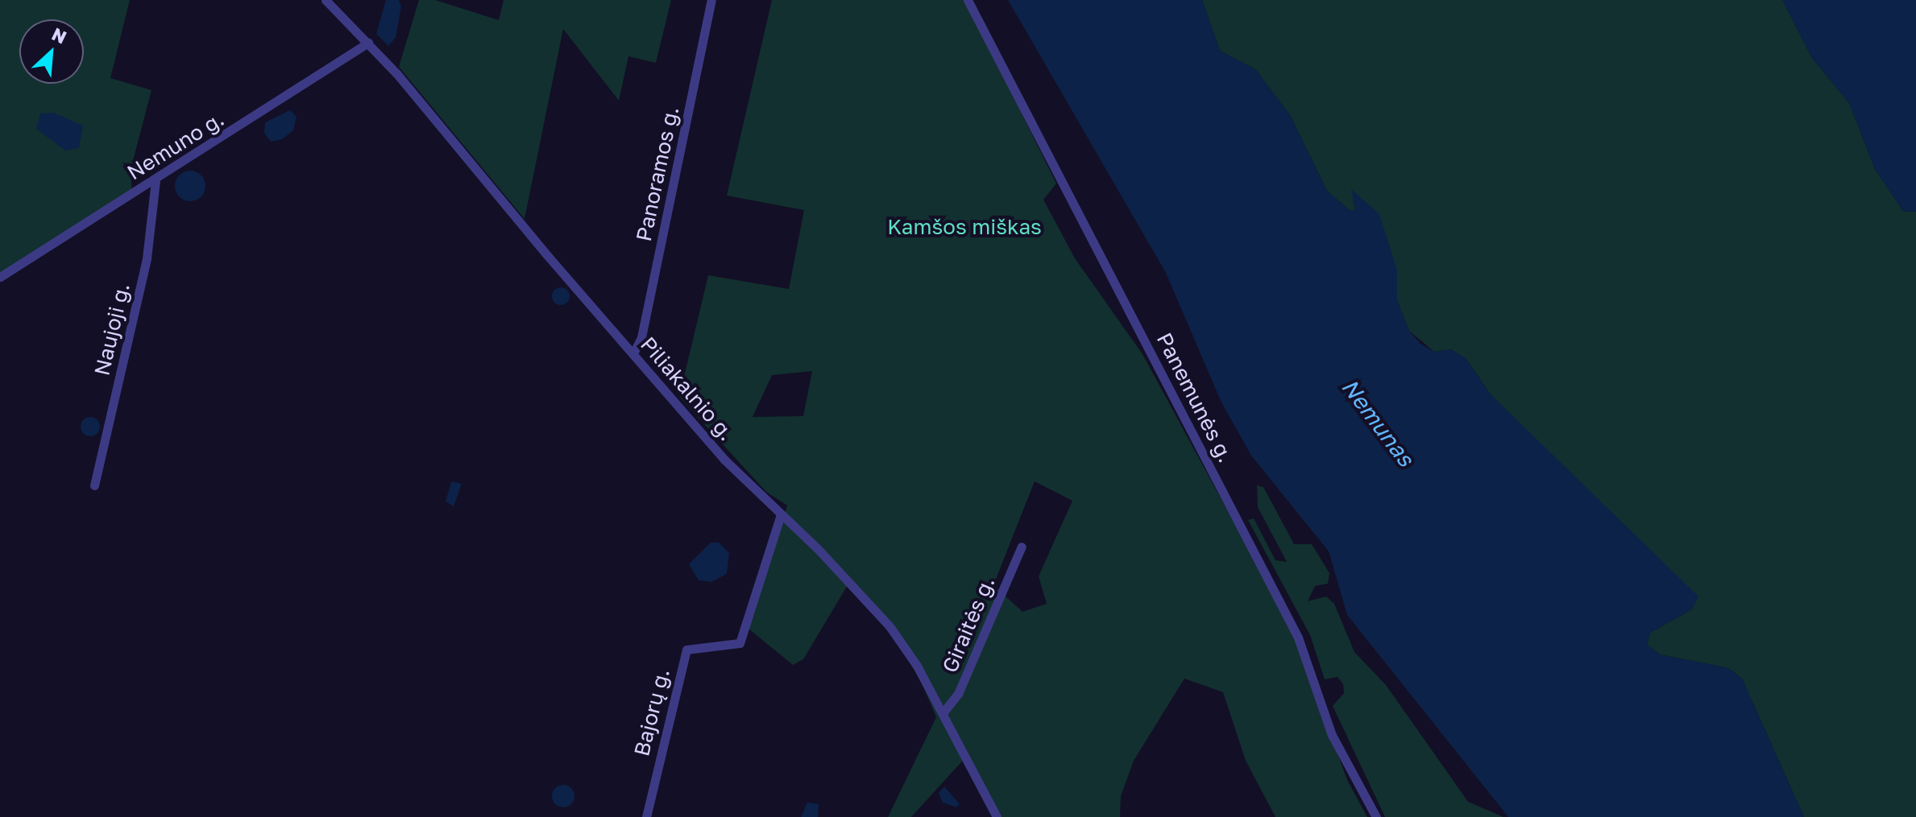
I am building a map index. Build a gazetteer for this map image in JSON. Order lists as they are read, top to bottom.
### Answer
{
  "streets": {
    "street": [
      "Nemuno g.",
      "Panoramos g.",
      "Naujoji g.",
      "Piliakalnio g.",
      "Panemunės g.",
      "Giraitės g.",
      "Bajorų g."
    ]
  },
  "crossings": [
    ["Nemuno g.", "Naujoji g."],
    ["Nemuno g.", "Piliakalnio g."],
    ["Panoramos g.", "Piliakalnio g."],
    ["Piliakalnio g.", "Giraitės g."],
    ["Piliakalnio g.", "Bajorų g."]
  ],
  "water": ["Nemunas"],
  "parks": ["Kamšos miškas"],
  "north": "top right"
}
